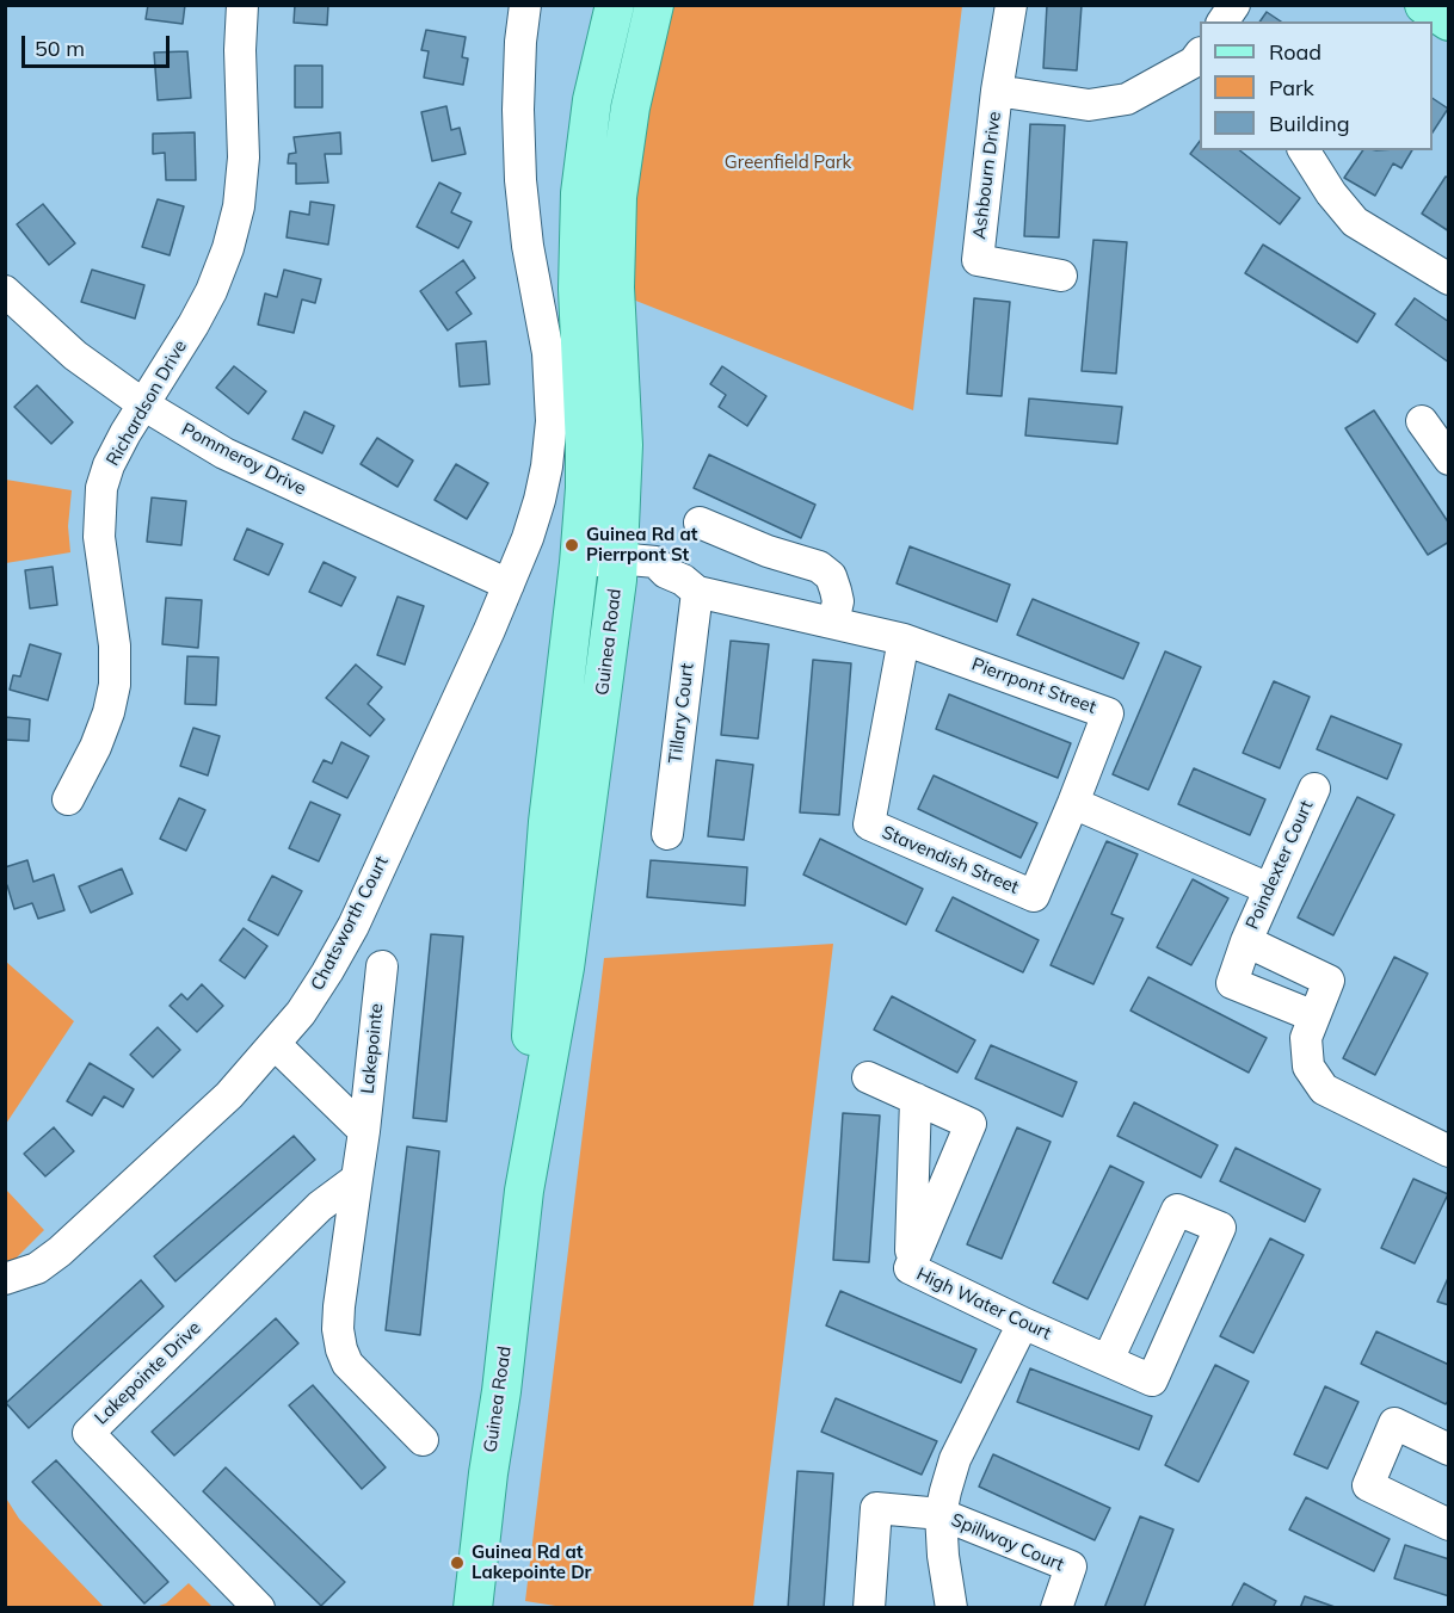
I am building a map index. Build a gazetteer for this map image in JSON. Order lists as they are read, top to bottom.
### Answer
{
  "streets": {
    "main road": ["Guinea Road"],
    "street": [
      "Ashbourn Drive",
      "Richardson Drive",
      "Pommeroy Drive",
      "Pierrpont Street",
      "Tillary Court",
      "Stavendish Street",
      "Poindexter Court",
      "Chatsworth Court",
      "Lakepointe",
      "High Water Court",
      "Lakepointe Drive",
      "Spillway Court"
    ]
  },
  "crossings": [
    ["Richardson Drive", "Pommeroy Drive"],
    ["Pommeroy Drive", "Chatsworth Court"],
    ["Guinea Road", "Pierrpont Street"],
    ["Pierrpont Street", "Tillary Court"],
    ["Pierrpont Street", "Stavendish Street"]
  ],
  "parks": ["Greenfield Park"],
  "places": ["Guinea Rd at Pierrpont St", "Guinea Rd at Lakepointe Dr"],
  "legend": ["Road", "Park", "Building"],
  "scale_bar": "50 m"
}
